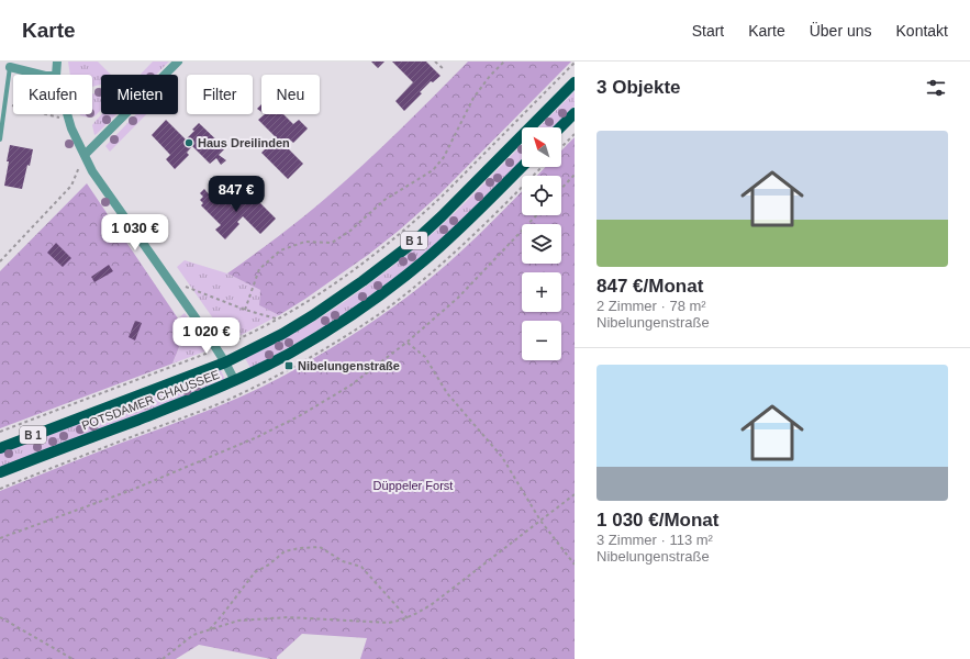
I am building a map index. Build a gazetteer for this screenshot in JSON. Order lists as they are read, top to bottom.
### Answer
{
  "streets": {
    "main road": ["B 1", "POTSDAMER CHAUSSEE"]
  },
  "parks": ["Düppeler Forst"],
  "places": {
    "other": ["Haus Dreilinden"],
    "transit": ["Nibelungenstraße"]
  },
  "north": "top left",
  "page": {
    "header": "Karte",
    "nav": [
      "Start",
      "Karte",
      "Über uns",
      "Kontakt"
    ],
    "heading": "3 Objekte",
    "chip": [
      "Kaufen",
      "Mieten",
      "Filter",
      "Neu"
    ],
    "list": [
      {
        "name": "847 €/Monat",
        "note": "2 Zimmer · 78 m² · Nibelungenstraße"
      },
      {
        "name": "1 030 €/Monat",
        "note": "3 Zimmer · 113 m² · Nibelungenstraße"
      }
    ],
    "map_buttons": ["+", "−"],
    "price": ["847 €", "1 030 €", "1 020 €"]
  }
}
